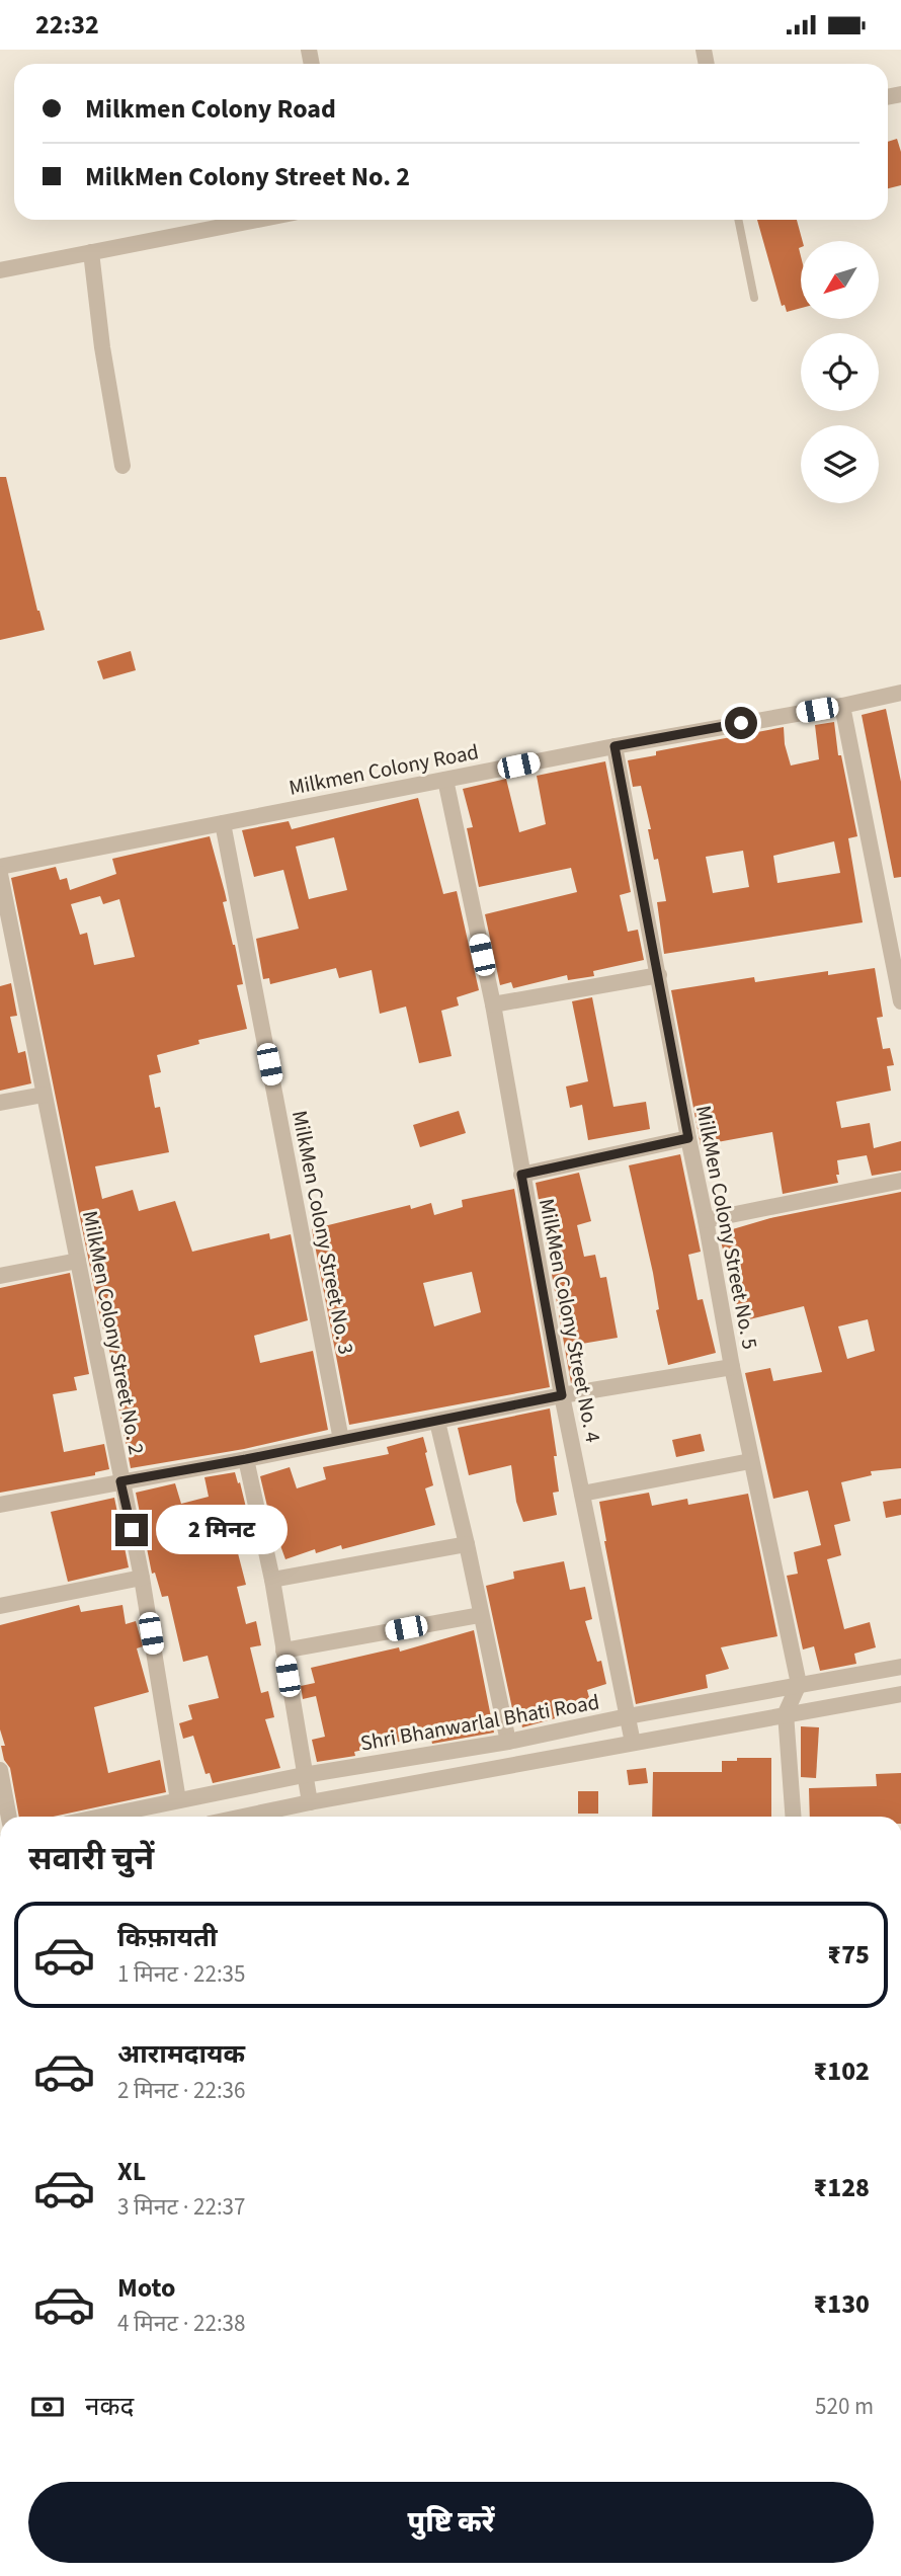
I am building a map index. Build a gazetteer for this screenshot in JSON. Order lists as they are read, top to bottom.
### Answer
{
  "streets": {
    "street": [
      "Milkmen Colony Road",
      "MilkMen Colony Street No. 5",
      "MilkMen Colony Street No. 3",
      "MilkMen Colony Street No. 4",
      "MilkMen Colony Street No. 2",
      "Shri Bhanwarlal Bhati Road"
    ]
  },
  "crossings": [
    ["Milkmen Colony Road", "MilkMen Colony Street No. 5"],
    ["Milkmen Colony Road", "MilkMen Colony Street No. 3"],
    ["Milkmen Colony Road", "MilkMen Colony Street No. 4"],
    ["MilkMen Colony Street No. 5", "Shri Bhanwarlal Bhati Road"],
    ["MilkMen Colony Street No. 4", "Shri Bhanwarlal Bhati Road"],
    ["MilkMen Colony Street No. 2", "Shri Bhanwarlal Bhati Road"]
  ],
  "north": "bottom left",
  "page": {
    "status": "22:32",
    "banner": ["Milkmen Colony Road", "MilkMen Colony Street No. 2"],
    "bubble": "2 मिनट",
    "heading": "सवारी चुनें",
    "list": [
      {
        "name": "किफ़ायती",
        "note": "1 मिनट · 22:35",
        "value": "₹75"
      },
      {
        "name": "आरामदायक",
        "note": "2 मिनट · 22:36",
        "value": "₹102"
      },
      {
        "name": "XL",
        "note": "3 मिनट · 22:37",
        "value": "₹128"
      },
      {
        "name": "Moto",
        "note": "4 मिनट · 22:38",
        "value": "₹130"
      }
    ],
    "pay": ["नकद", "520 m"],
    "buttons": "पुष्टि करें"
  }
}
